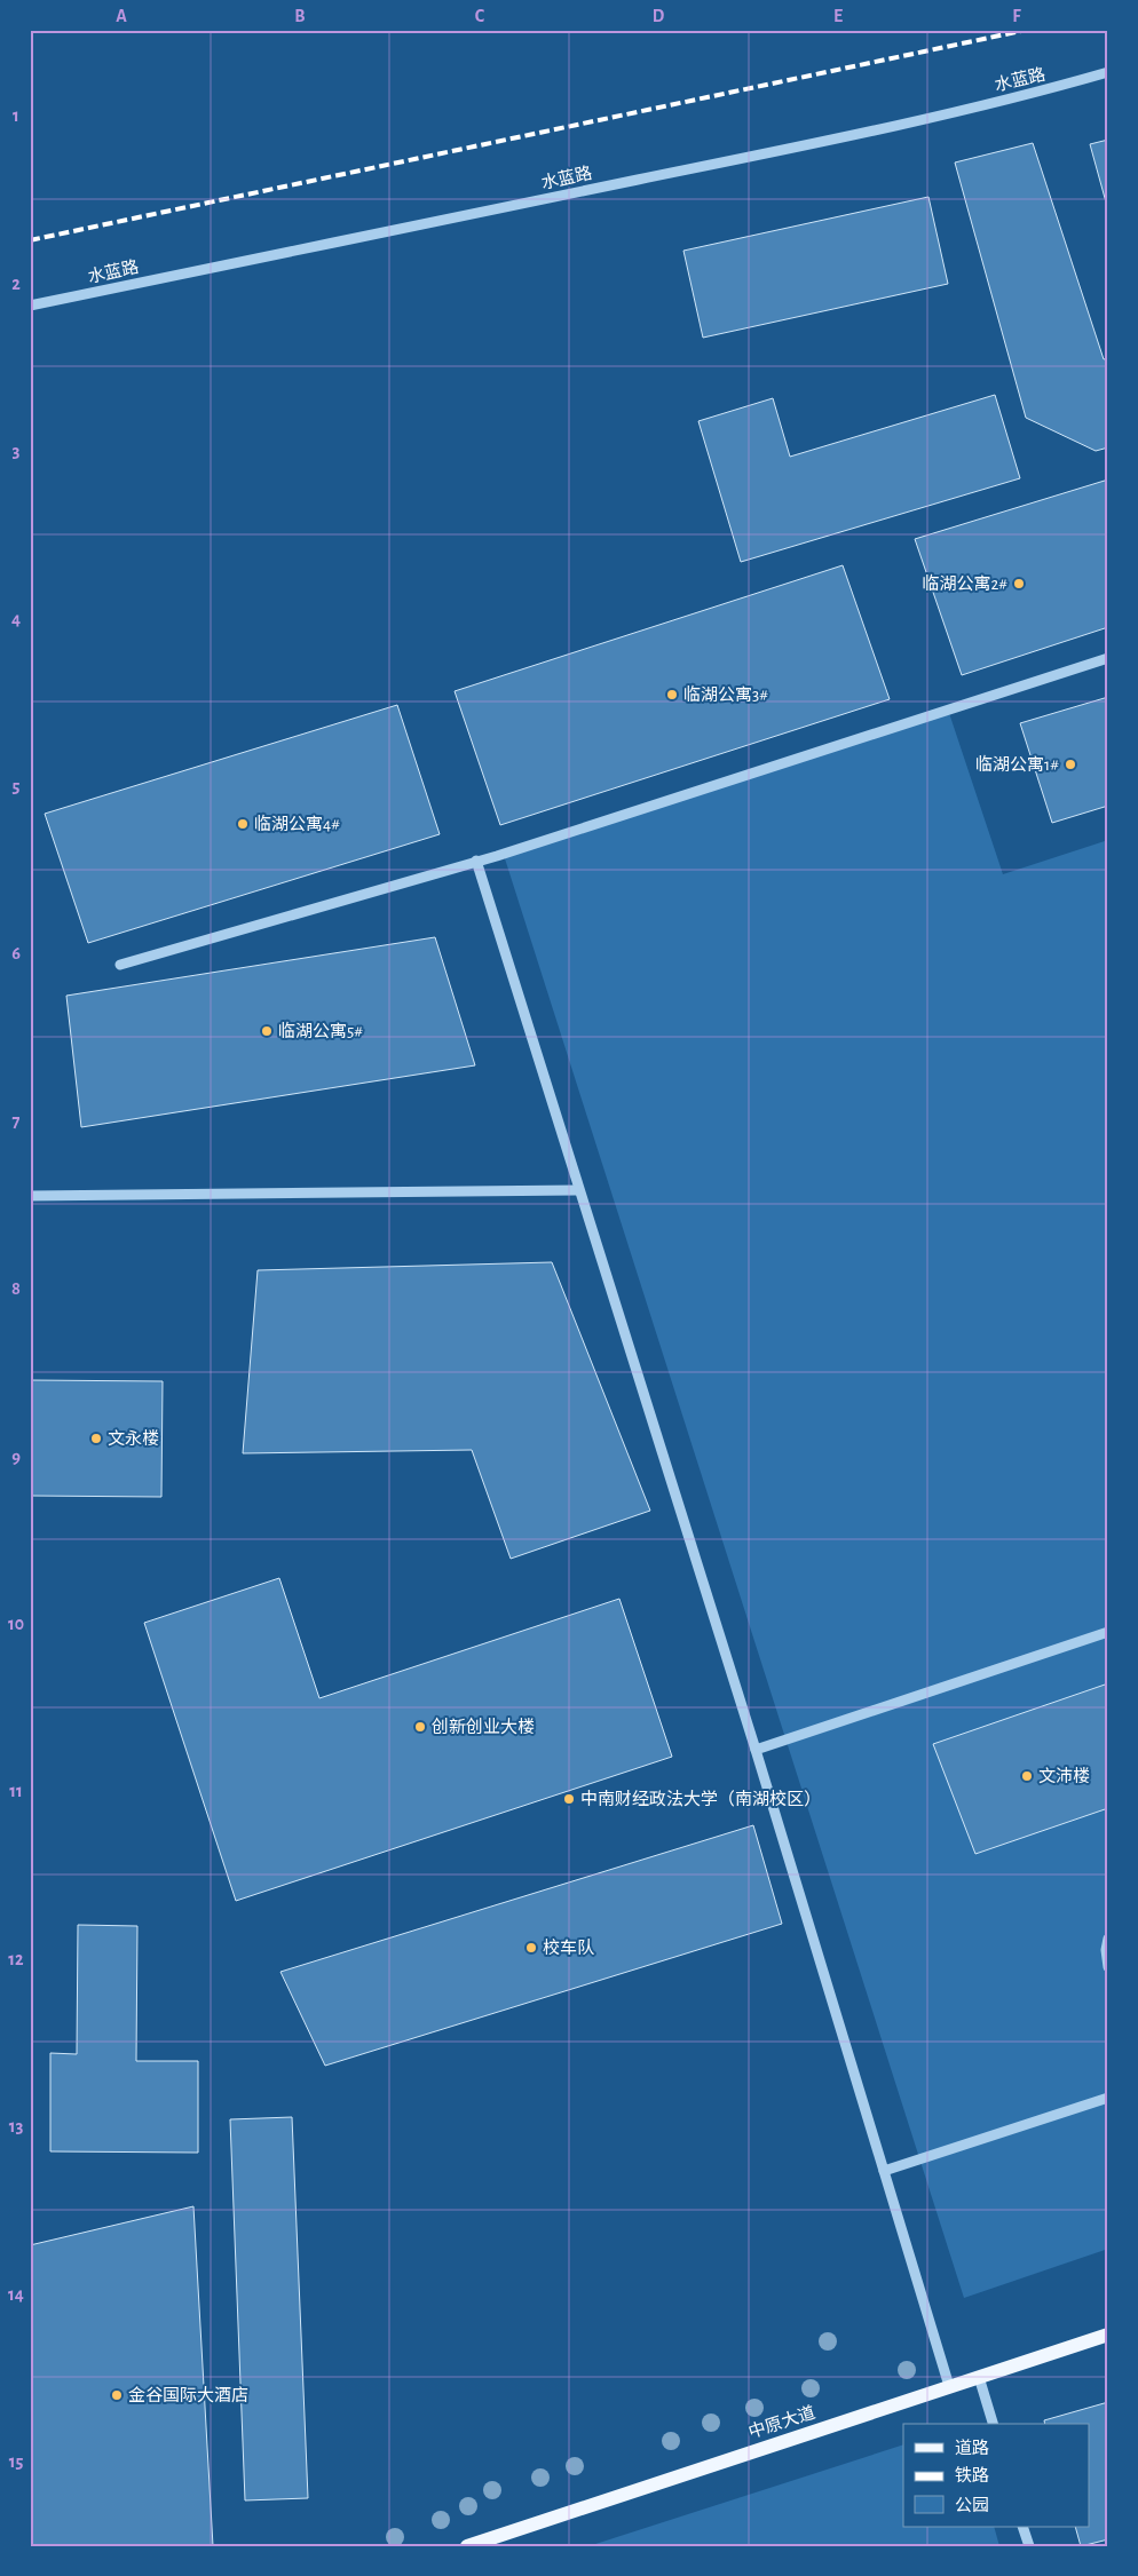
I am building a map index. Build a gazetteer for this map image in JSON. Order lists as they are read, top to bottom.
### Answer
{
  "streets": {
    "main road": ["中原大道"],
    "street": ["水蓝路"]
  },
  "places": [
    "临湖公寓2#",
    "临湖公寓3#",
    "临湖公寓1#",
    "临湖公寓4#",
    "临湖公寓5#",
    "文永楼",
    "创新创业大楼",
    "文沛楼",
    "中南财经政法大学（南湖校区）",
    "校车队",
    "金谷国际大酒店"
  ],
  "legend": ["道路", "铁路", "公园"],
  "grid": {
    "columns": [
      "A",
      "B",
      "C",
      "D",
      "E",
      "F"
    ],
    "rows": [
      "1",
      "2",
      "3",
      "4",
      "5",
      "6",
      "7",
      "8",
      "9",
      "10",
      "11",
      "12",
      "13",
      "14",
      "15"
    ]
  }
}
